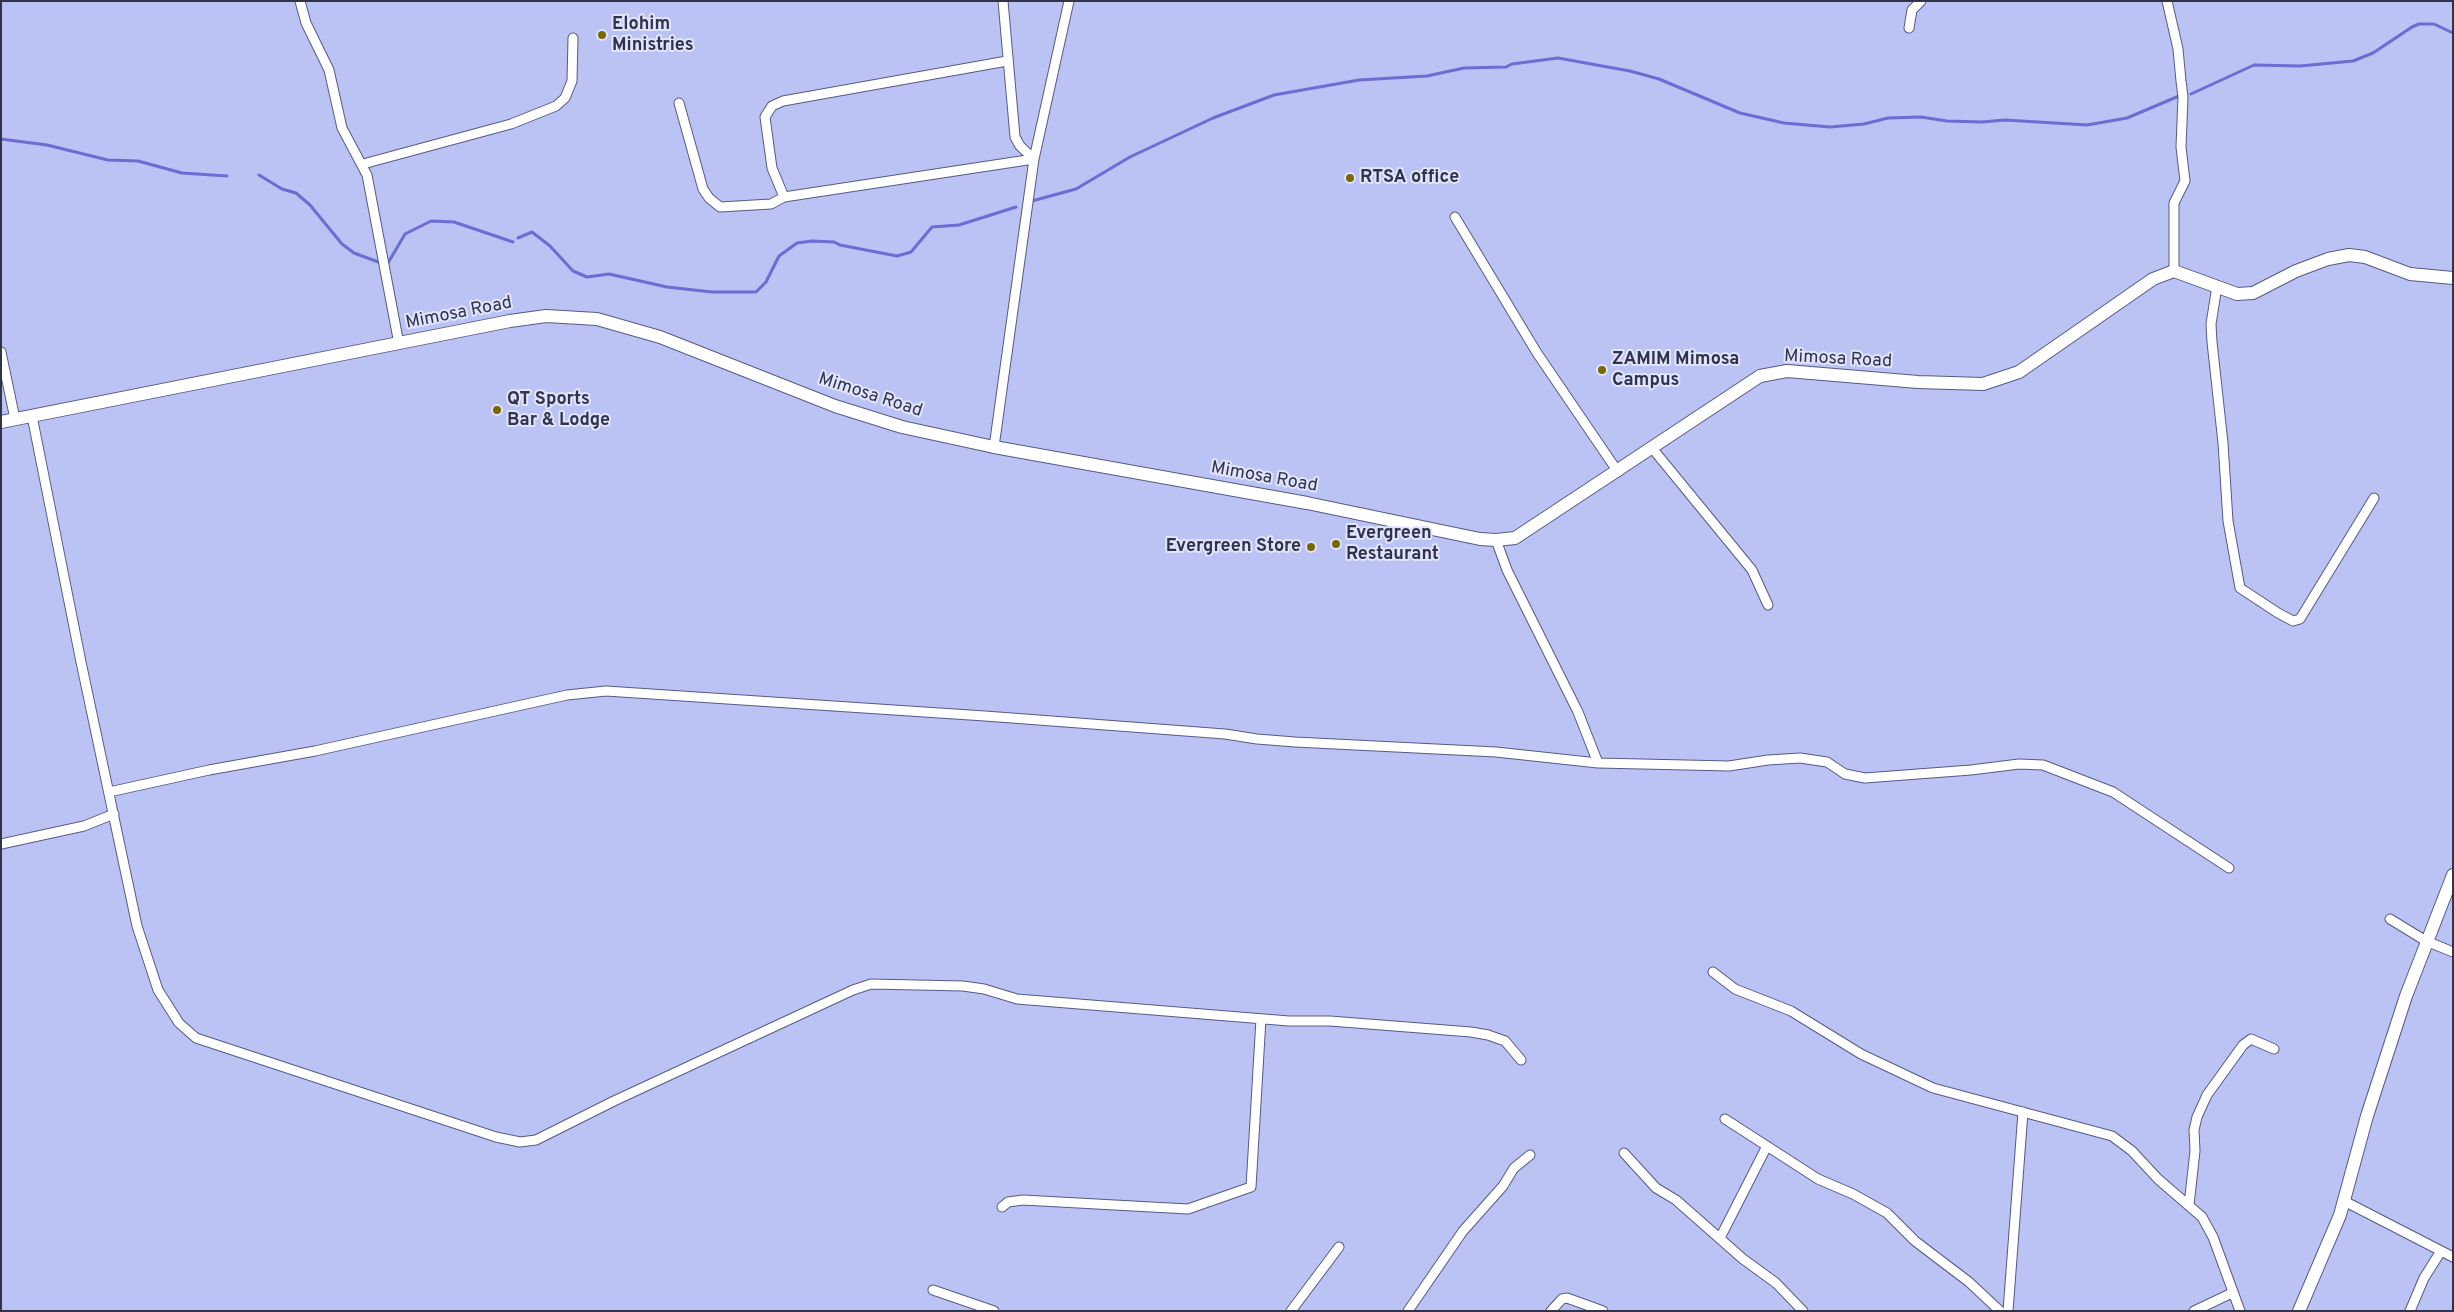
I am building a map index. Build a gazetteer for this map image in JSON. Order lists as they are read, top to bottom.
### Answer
{
  "streets": {
    "street": ["Mimosa Road"]
  },
  "places": [
    "Elohim Ministries",
    "RTSA office",
    "ZAMIM Mimosa Campus",
    "QT Sports Bar & Lodge",
    "Evergreen Restaurant",
    "Evergreen Store"
  ]
}
